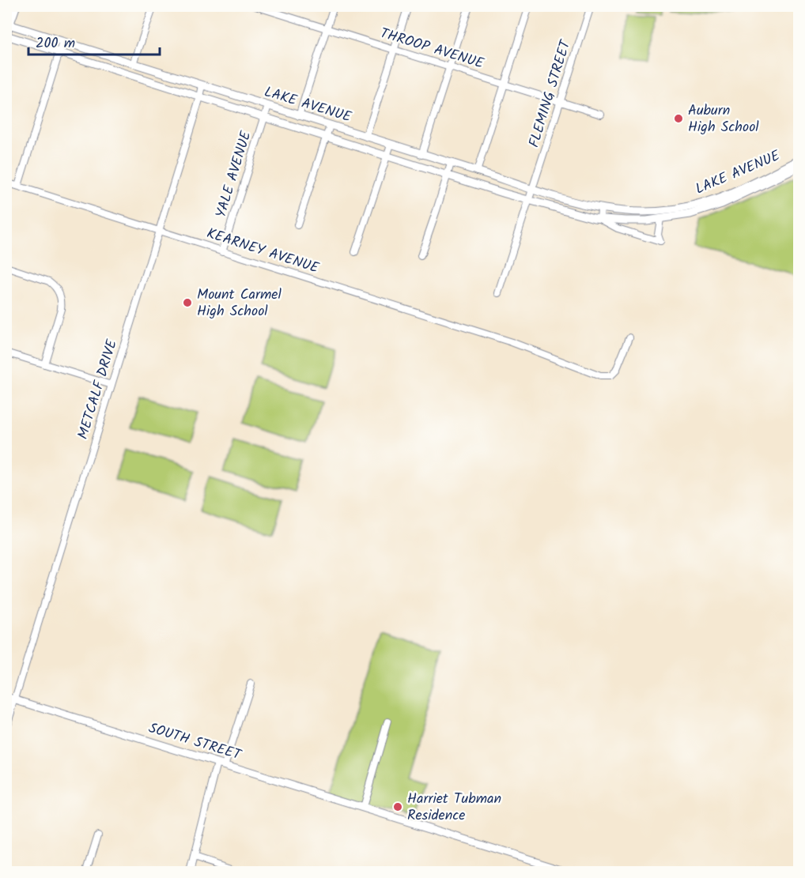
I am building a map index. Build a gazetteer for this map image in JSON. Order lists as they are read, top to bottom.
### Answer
{
  "streets": {
    "main road": ["LAKE AVENUE", "SOUTH STREET"],
    "street": [
      "THROOP AVENUE",
      "FLEMING STREET",
      "YALE AVENUE",
      "KEARNEY AVENUE",
      "METCALF DRIVE"
    ]
  },
  "crossings": [
    ["THROOP AVENUE", "FLEMING STREET"],
    ["FLEMING STREET", "LAKE AVENUE"],
    ["LAKE AVENUE", "YALE AVENUE"],
    ["LAKE AVENUE", "METCALF DRIVE"],
    ["YALE AVENUE", "KEARNEY AVENUE"],
    ["KEARNEY AVENUE", "METCALF DRIVE"],
    ["METCALF DRIVE", "SOUTH STREET"]
  ],
  "places": ["Auburn High School", "Mount Carmel High School", "Harriet Tubman Residence"],
  "scale_bar": "200 m"
}
